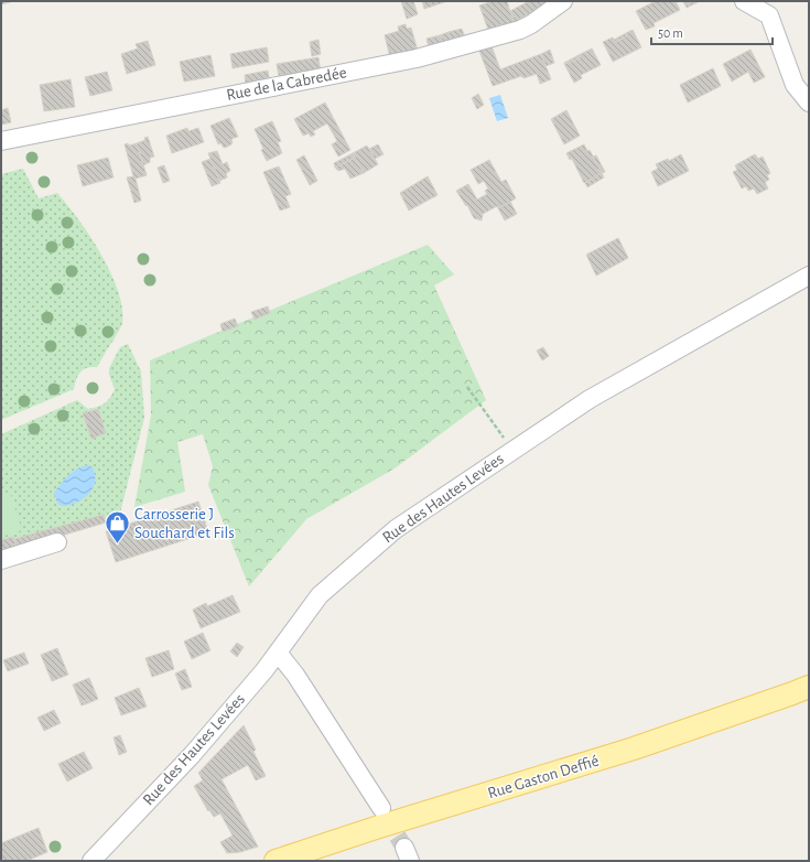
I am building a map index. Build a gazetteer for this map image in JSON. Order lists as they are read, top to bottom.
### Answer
{
  "streets": {
    "main road": ["Rue Gaston Deffié"],
    "street": ["Rue de la Cabredée", "Rue des Hautes Levées"]
  },
  "places": {
    "shop": ["Carrosserie J Souchard et Fils"]
  },
  "scale_bar": "50 m"
}
